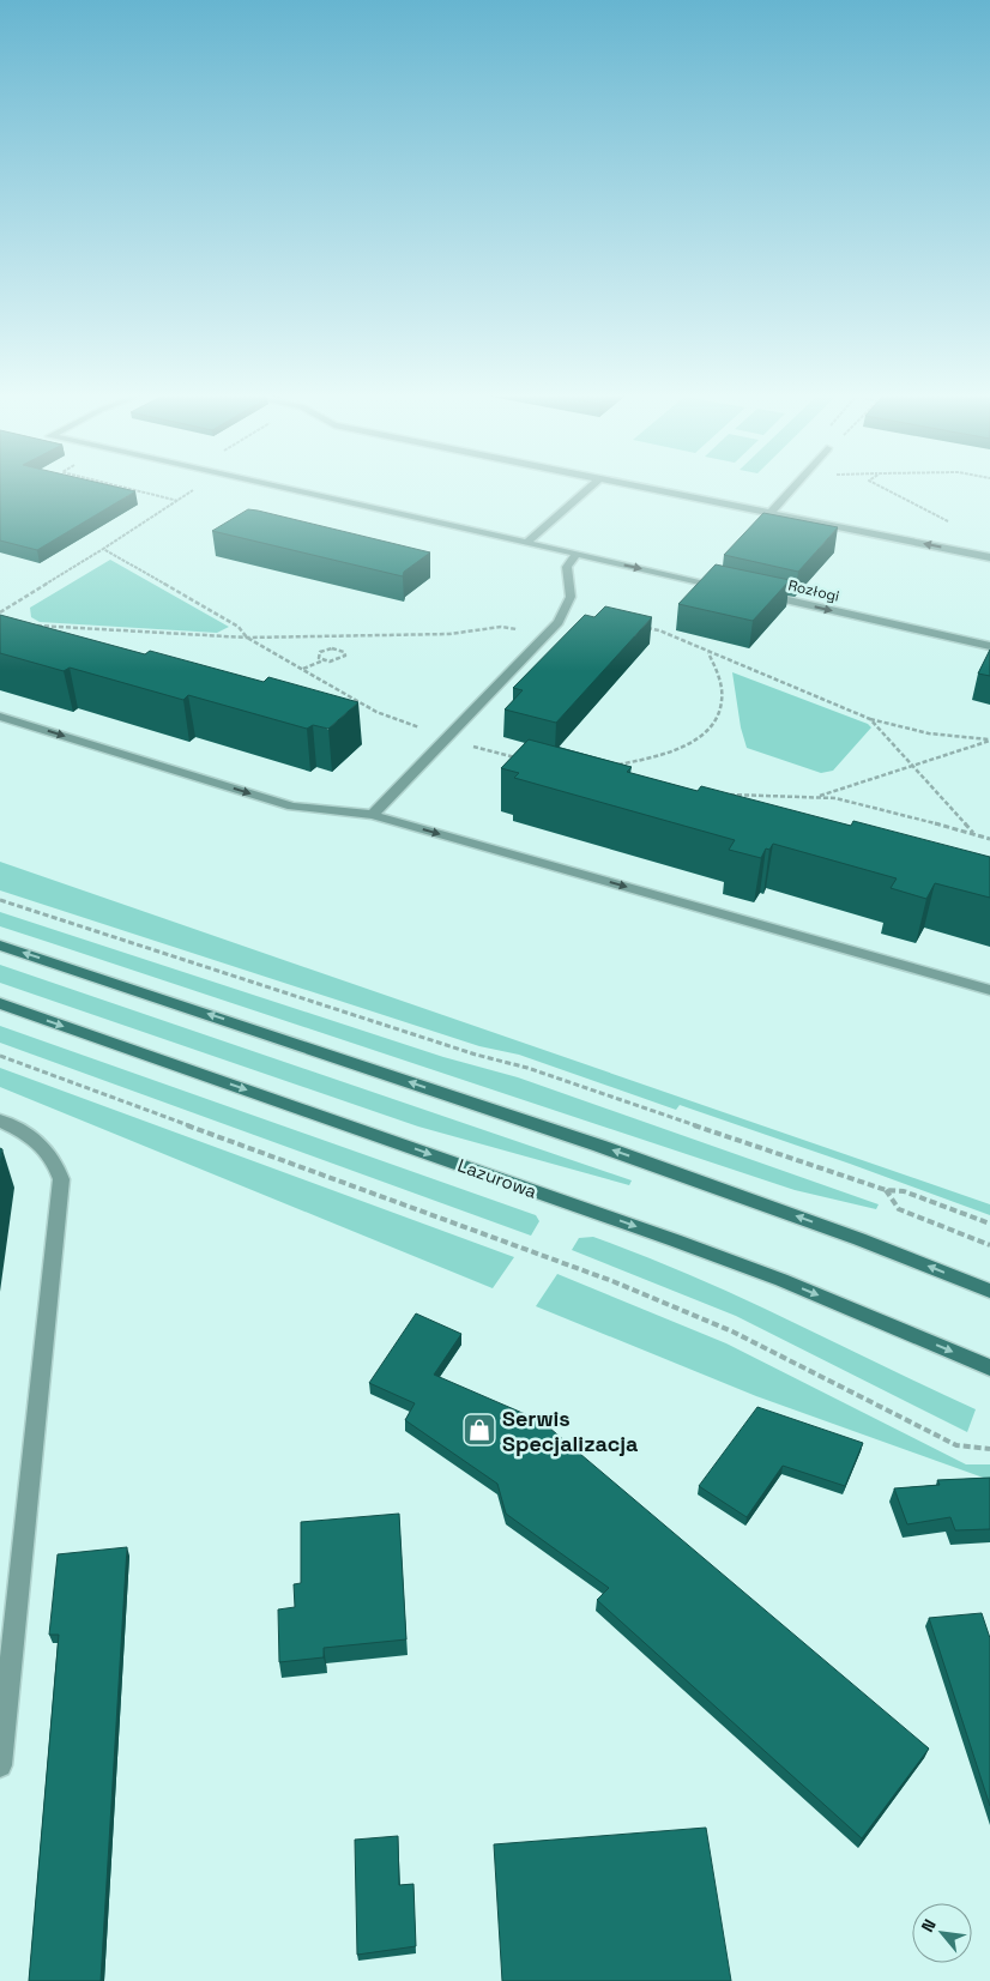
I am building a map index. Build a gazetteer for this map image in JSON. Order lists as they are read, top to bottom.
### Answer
{
  "streets": {
    "main road": ["Lazurowa"],
    "street": ["Rozłogi"]
  },
  "places": {
    "shop": ["Serwis Specjalizacja"]
  },
  "north": "top left"
}
